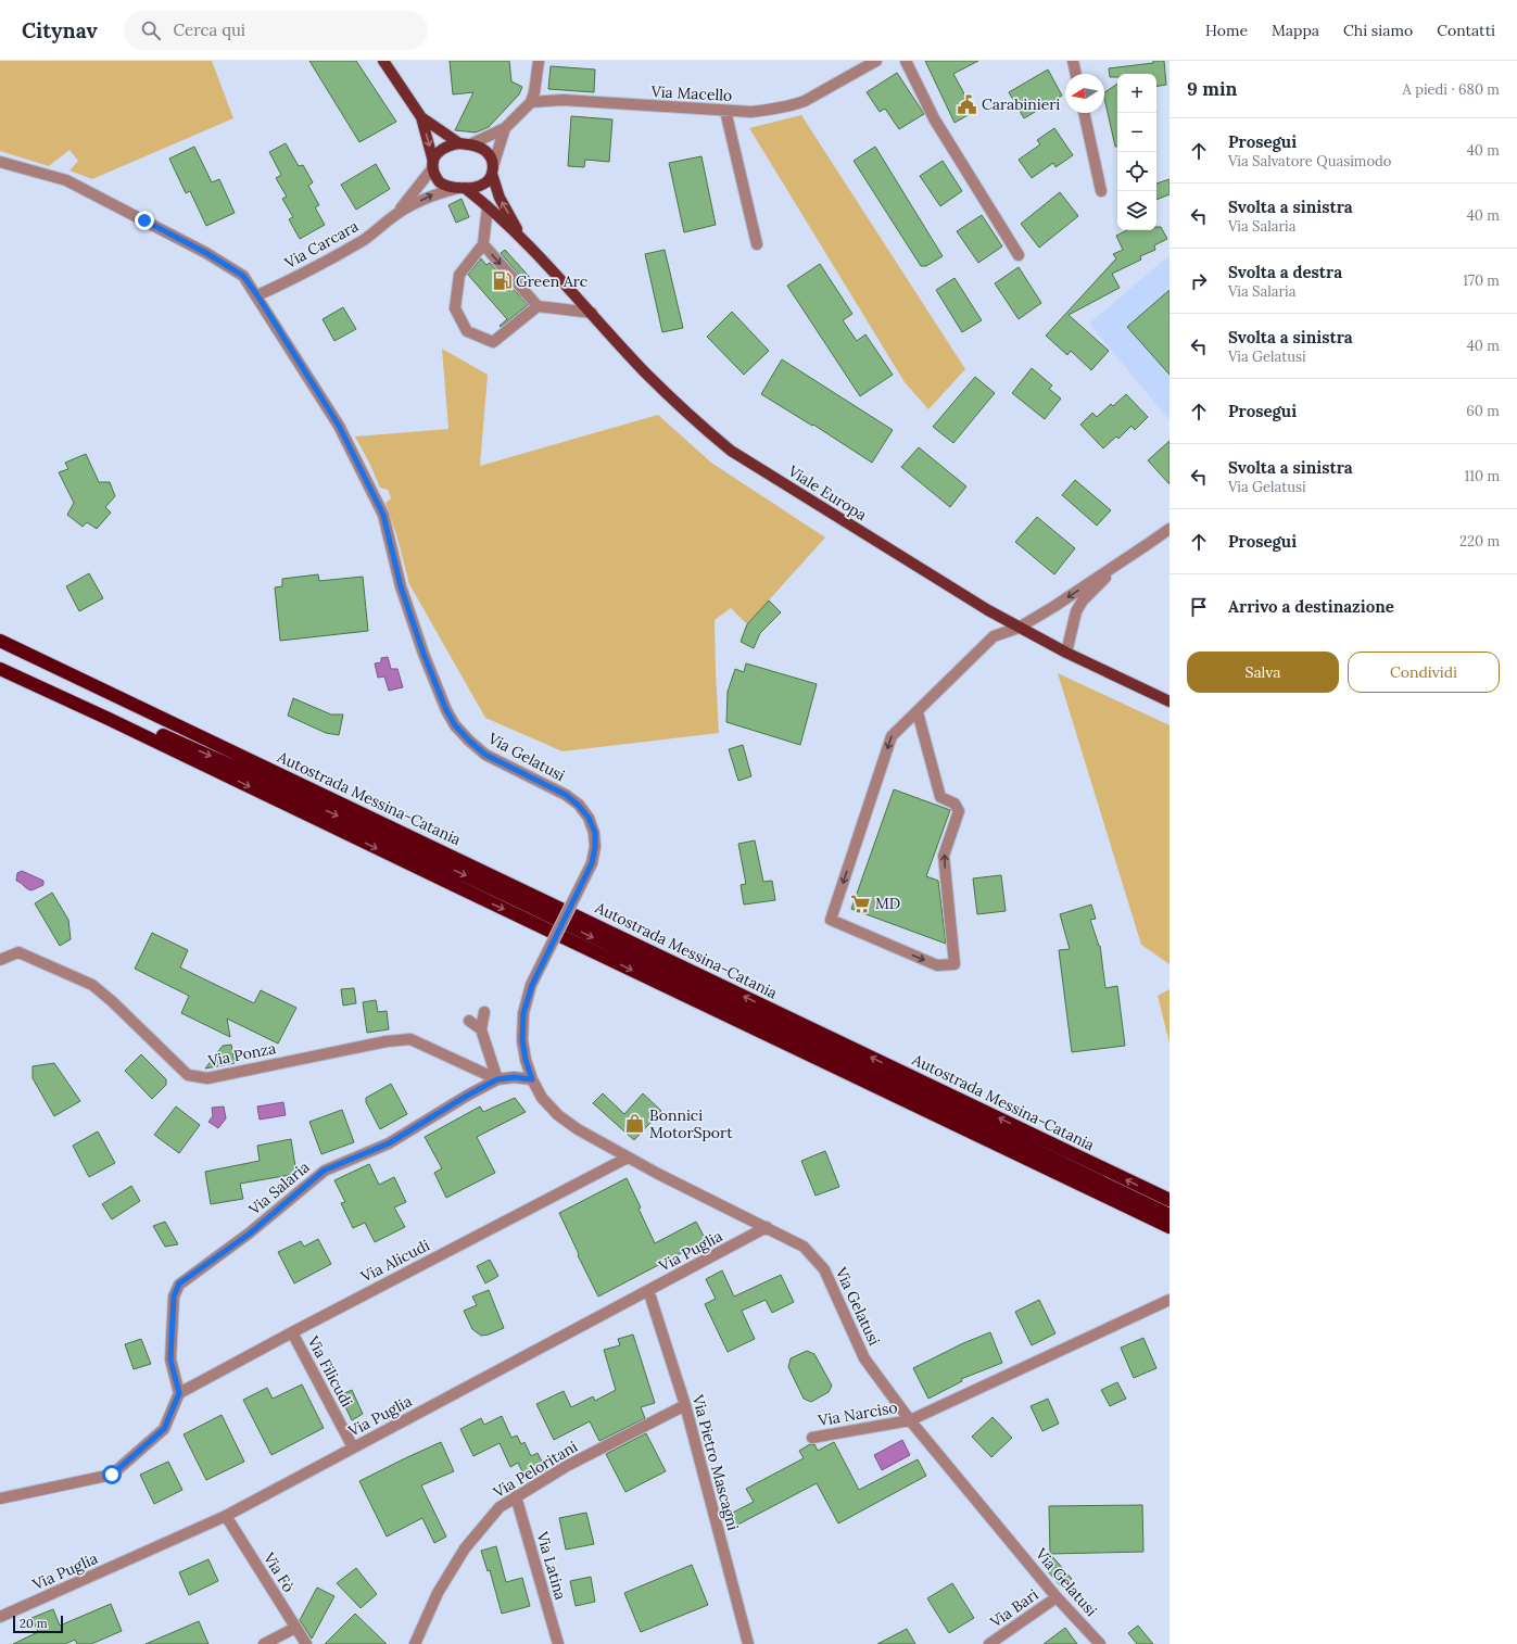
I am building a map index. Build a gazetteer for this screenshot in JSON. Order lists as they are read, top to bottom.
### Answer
{
  "streets": {
    "highway": ["Autostrada Messina-Catania"],
    "main road": ["Viale Europa"],
    "street": [
      "Via Macello",
      "Via Carcara",
      "Via Gelatusi",
      "Via Ponza",
      "Via Salaria",
      "Via Puglia",
      "Via Alicudi",
      "Via Filicudi",
      "Via Narciso",
      "Via Pietro Mascagni",
      "Via Peloritani",
      "Via Latina",
      "Via Fò",
      "Via Bari"
    ]
  },
  "crossings": [
    ["Via Carcara", "Via Gelatusi"],
    ["Via Gelatusi", "Via Salaria"],
    ["Via Gelatusi", "Via Puglia"],
    ["Via Gelatusi", "Via Alicudi"],
    ["Via Gelatusi", "Via Narciso"],
    ["Via Gelatusi", "Via Bari"],
    ["Via Ponza", "Via Salaria"],
    ["Via Salaria", "Via Alicudi"],
    ["Via Puglia", "Via Filicudi"],
    ["Via Puglia", "Via Pietro Mascagni"],
    ["Via Puglia", "Via Fò"],
    ["Via Alicudi", "Via Filicudi"],
    ["Via Pietro Mascagni", "Via Peloritani"],
    ["Via Peloritani", "Via Latina"]
  ],
  "places": {
    "public building": ["Carabinieri"],
    "fuel station": ["Green Arc"],
    "supermarket": ["MD"],
    "shop": ["Bonnici MotorSport"]
  },
  "scale_bar": "20 m",
  "north": "left",
  "page": {
    "header": "Citynav",
    "search": "Cerca qui",
    "nav": [
      "Home",
      "Mappa",
      "Chi siamo",
      "Contatti"
    ],
    "heading": ["9 min", "A piedi · 680 m"],
    "map_buttons": ["+", "−"],
    "list": [
      ["Prosegui", "Via Salvatore Quasimodo", "40 m"],
      ["Svolta a sinistra", "Via Salaria", "40 m"],
      ["Svolta a destra", "Via Salaria", "170 m"],
      ["Svolta a sinistra", "Via Gelatusi", "40 m"],
      ["Prosegui", "60 m"],
      ["Svolta a sinistra", "Via Gelatusi", "110 m"],
      ["Prosegui", "220 m"],
      "Arrivo a destinazione"
    ],
    "buttons": ["Salva", "Condividi"],
    "scale": "20 m"
  }
}
